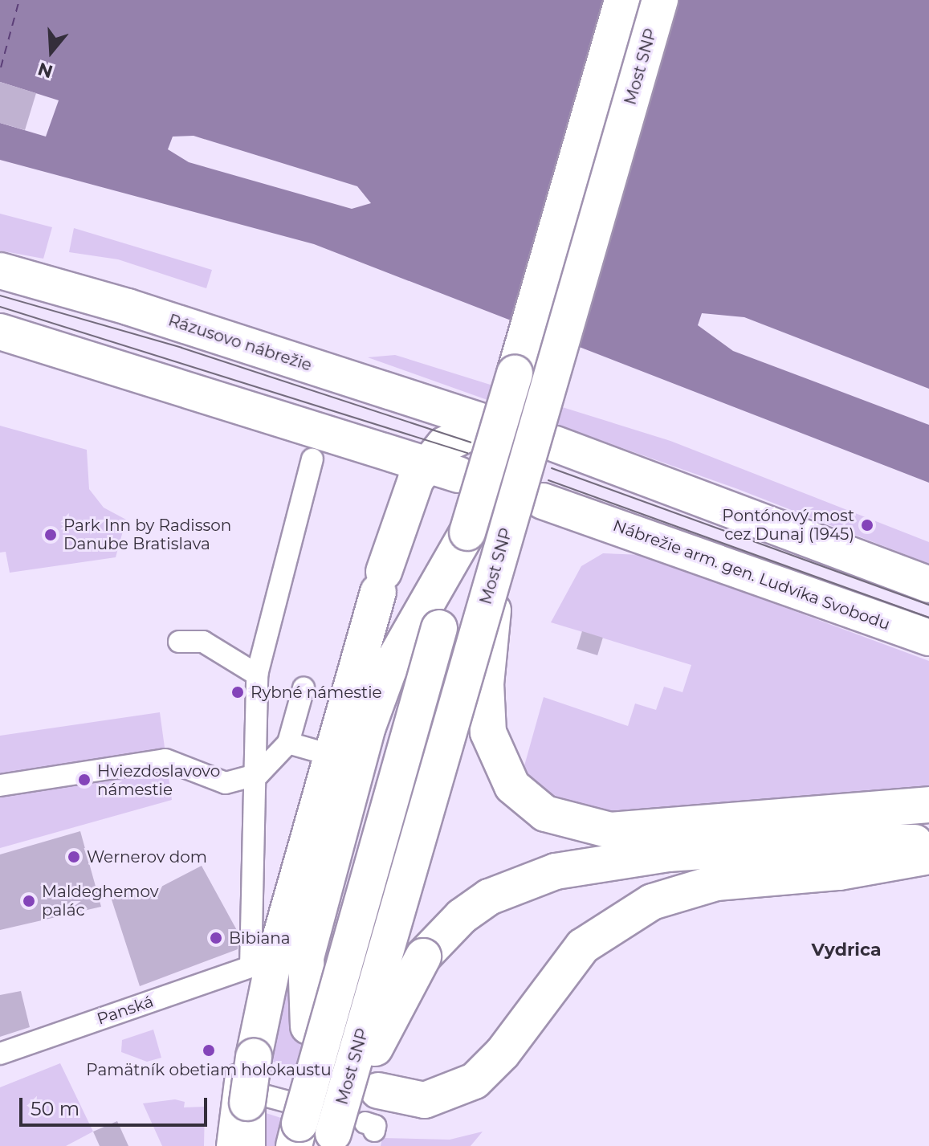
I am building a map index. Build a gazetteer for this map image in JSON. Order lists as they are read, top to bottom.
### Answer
{
  "streets": {
    "main road": ["Most SNP", "Rázusovo nábrežie", "Nábrežie arm. gen. Ludvíka Svobodu"],
    "street": ["Panská"]
  },
  "districts": ["Vydrica"],
  "places": [
    "Pontónový most cez Dunaj (1945)",
    "Park Inn by Radisson Danube Bratislava",
    "Rybné námestie",
    "Hviezdoslavovo námestie",
    "Wernerov dom",
    "Maldeghemov palác",
    "Bibiana",
    "Pamätník obetiam holokaustu"
  ],
  "scale_bar": "50 m",
  "north": "bottom"
}
